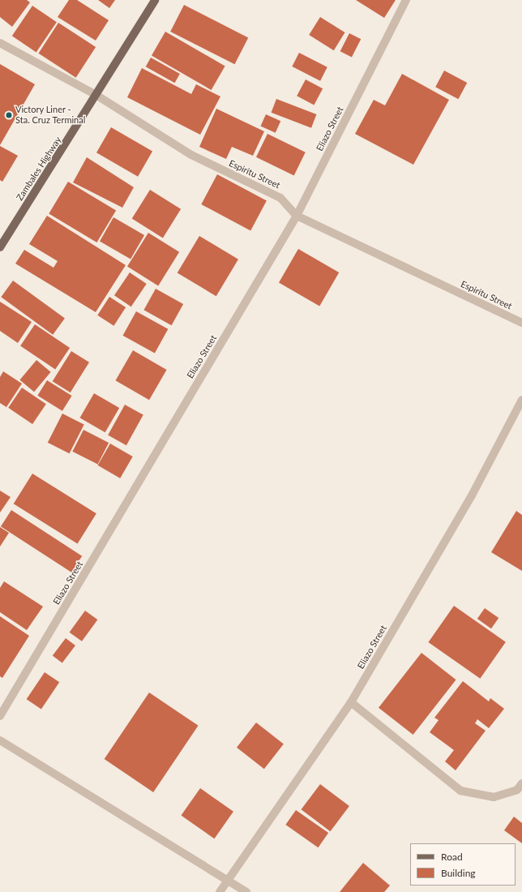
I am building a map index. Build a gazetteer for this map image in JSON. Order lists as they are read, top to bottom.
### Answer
{
  "streets": {
    "main road": ["Zambales Highway"],
    "street": ["Eliazo Street", "Espiritu Street"]
  },
  "crossings": [
    ["Eliazo Street", "Espiritu Street"],
    ["Zambales Highway", "Espiritu Street"]
  ],
  "places": ["Victory Liner - Sta. Cruz Terminal"],
  "legend": ["Road", "Building"]
}
